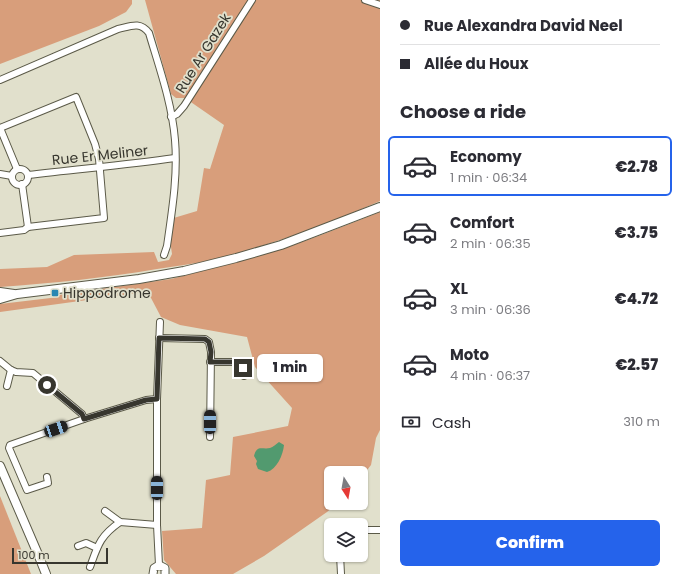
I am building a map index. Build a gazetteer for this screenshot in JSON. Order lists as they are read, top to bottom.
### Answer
{
  "streets": {
    "street": ["Rue Ar Gazek", "Rue Er Meliner"]
  },
  "places": {
    "transit": ["Hippodrome"]
  },
  "scale_bar": "100 m",
  "north": "bottom",
  "page": {
    "banner": ["Rue Alexandra David Neel", "Allée du Houx"],
    "heading": "Choose a ride",
    "list": [
      {
        "name": "Economy",
        "note": "1 min · 06:34",
        "value": "€2.78"
      },
      {
        "name": "Comfort",
        "note": "2 min · 06:35",
        "value": "€3.75"
      },
      {
        "name": "XL",
        "note": "3 min · 06:36",
        "value": "€4.72"
      },
      {
        "name": "Moto",
        "note": "4 min · 06:37",
        "value": "€2.57"
      }
    ],
    "bubble": "1 min",
    "pay": ["Cash", "310 m"],
    "buttons": "Confirm",
    "scale": "100 m"
  }
}
